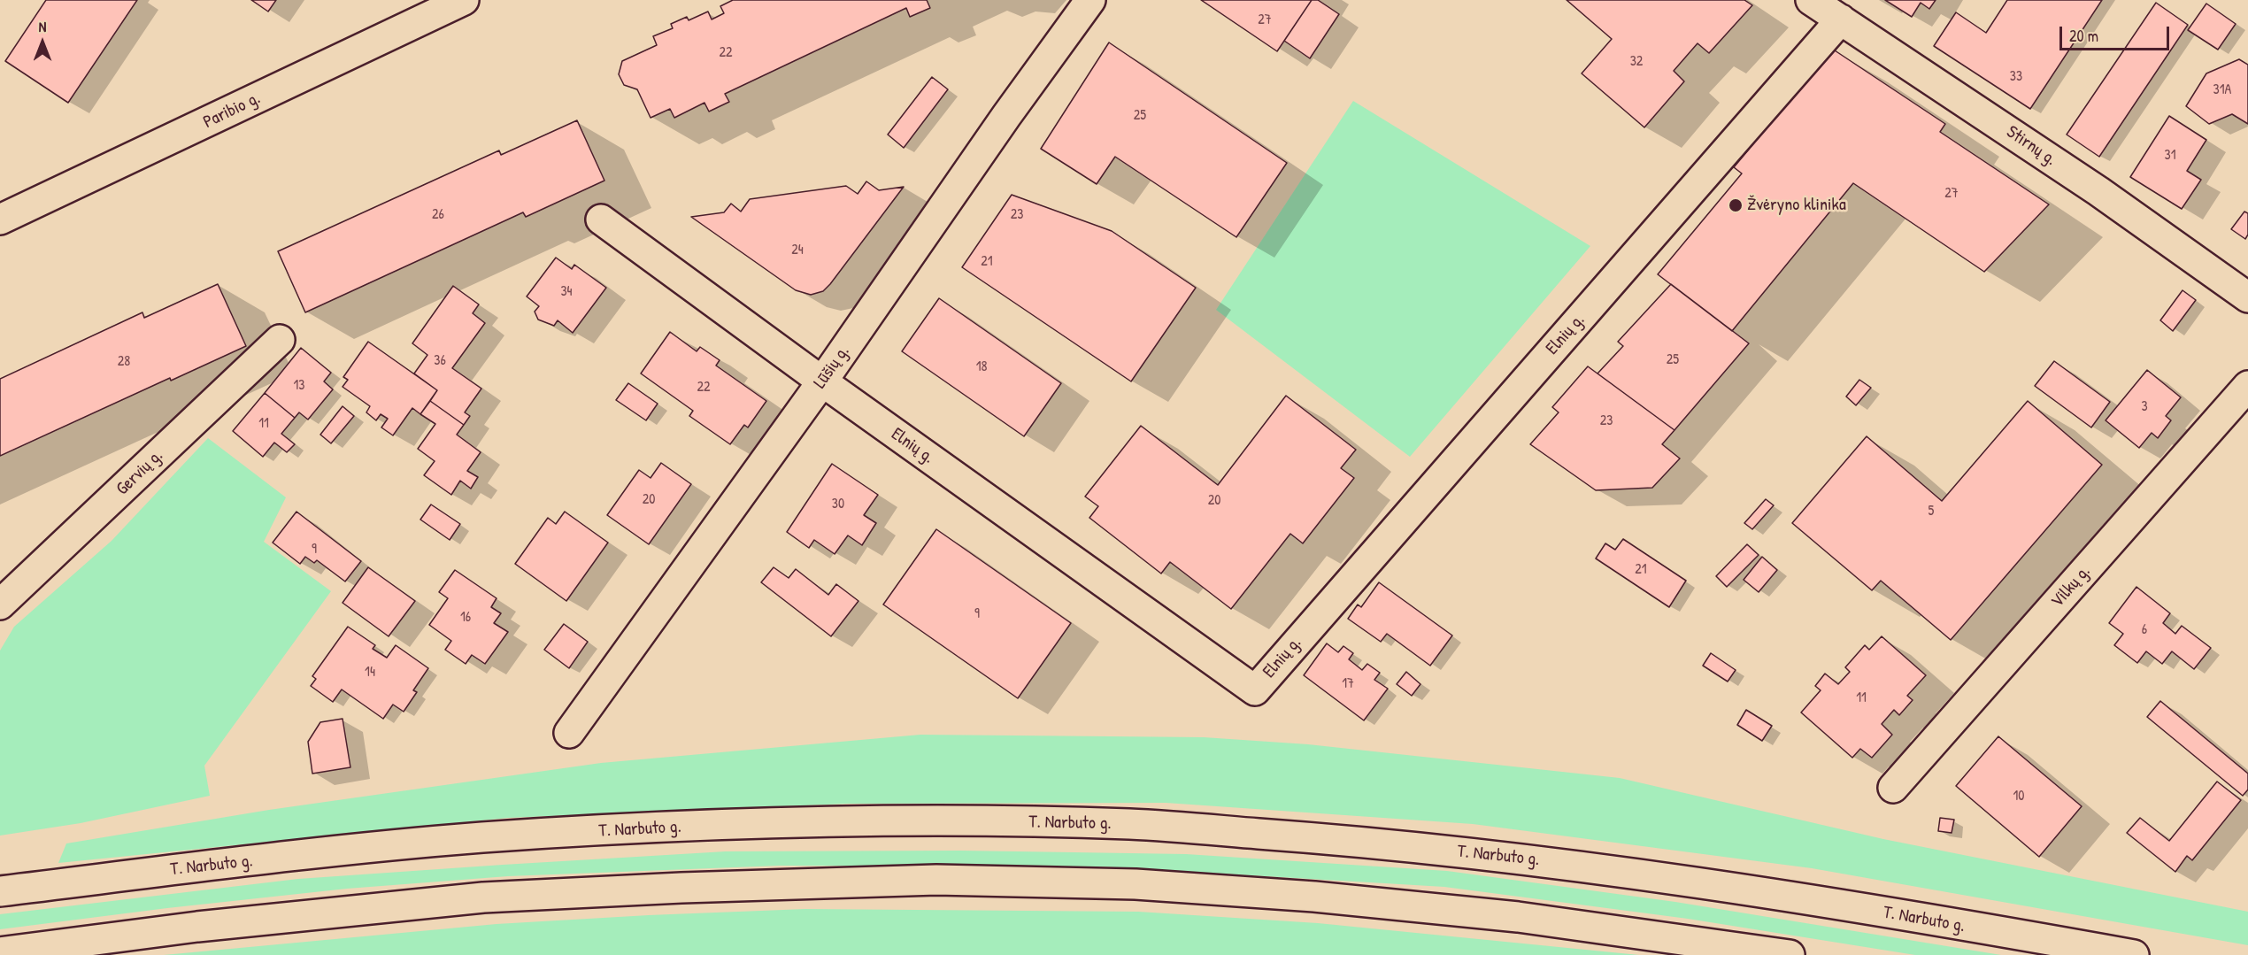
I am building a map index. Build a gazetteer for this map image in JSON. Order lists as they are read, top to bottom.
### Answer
{
  "streets": {
    "street": [
      "Paribio g.",
      "Stirnų g.",
      "Elnių g.",
      "Lūšių g.",
      "Gervių g.",
      "Vilkų g.",
      "T. Narbuto g."
    ]
  },
  "crossings": [
    ["Stirnų g.", "Elnių g."],
    ["Elnių g.", "Lūšių g."]
  ],
  "places": ["Žvėryno klinika"],
  "house_numbers": [
    "27",
    "22",
    "32",
    "33",
    "31A",
    "25",
    "31",
    "27",
    "26",
    "23",
    "24",
    "21",
    "34",
    "25",
    "36",
    "28",
    "18",
    "13",
    "22",
    "3",
    "23",
    "11",
    "20",
    "20",
    "30",
    "5",
    "9",
    "21",
    "9",
    "16",
    "6",
    "14",
    "17",
    "11",
    "10"
  ],
  "scale_bar": "20 m",
  "north": "top"
}
